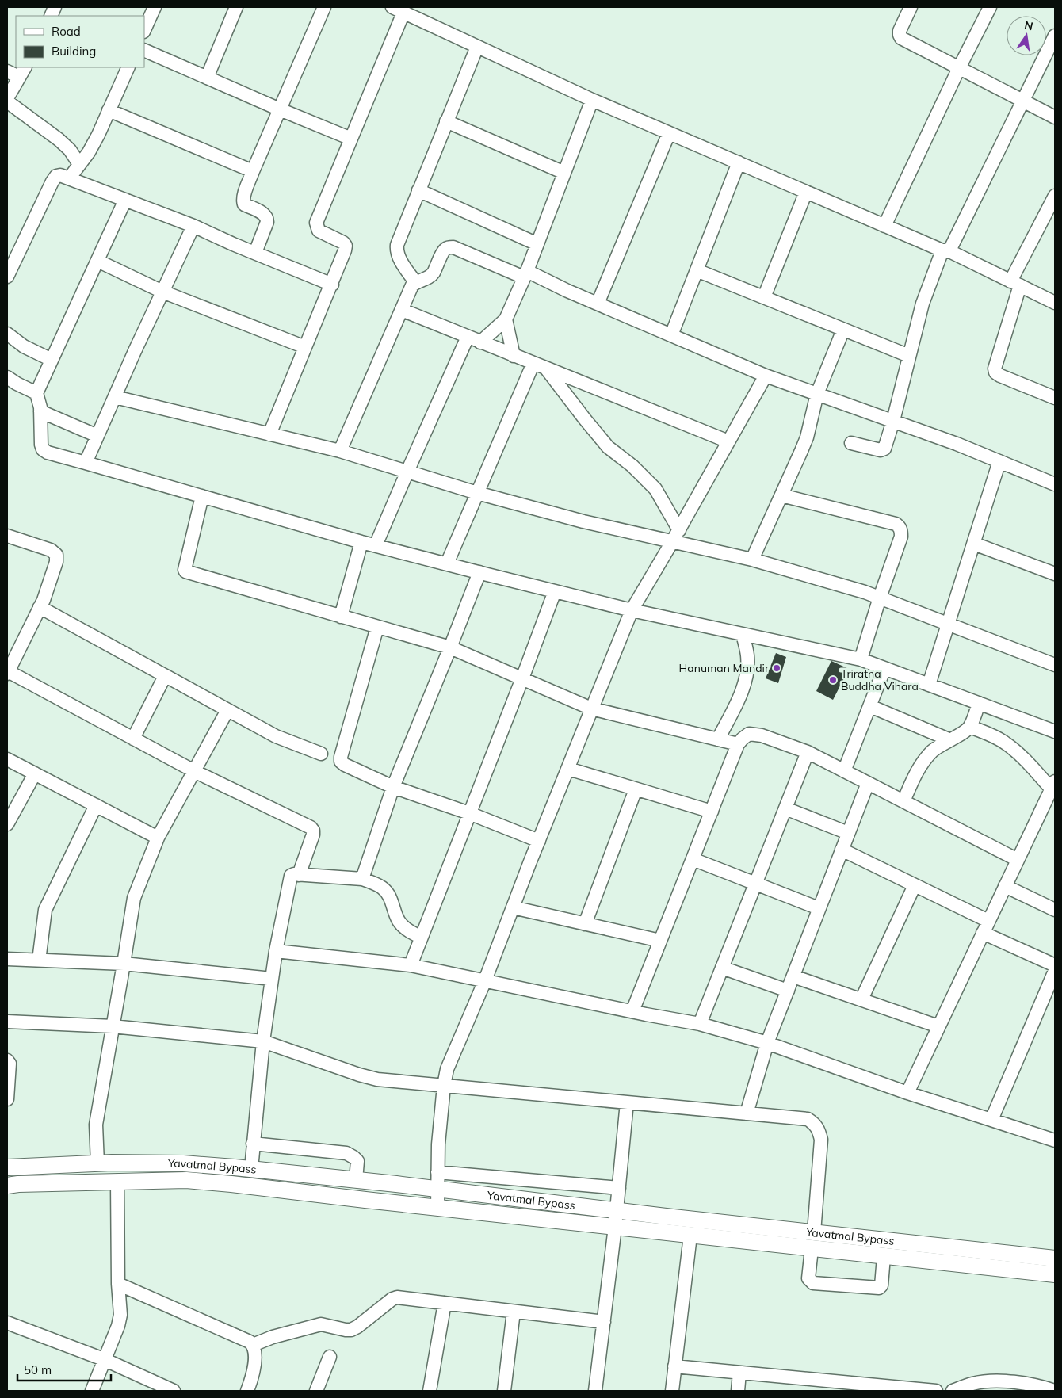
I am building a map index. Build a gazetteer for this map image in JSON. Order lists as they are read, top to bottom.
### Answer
{
  "streets": {
    "main road": ["Yavatmal Bypass"]
  },
  "places": ["Hanuman Mandir", "Triratna Buddha Vihara"],
  "legend": ["Road", "Building"],
  "scale_bar": "50 m",
  "north": "top"
}
